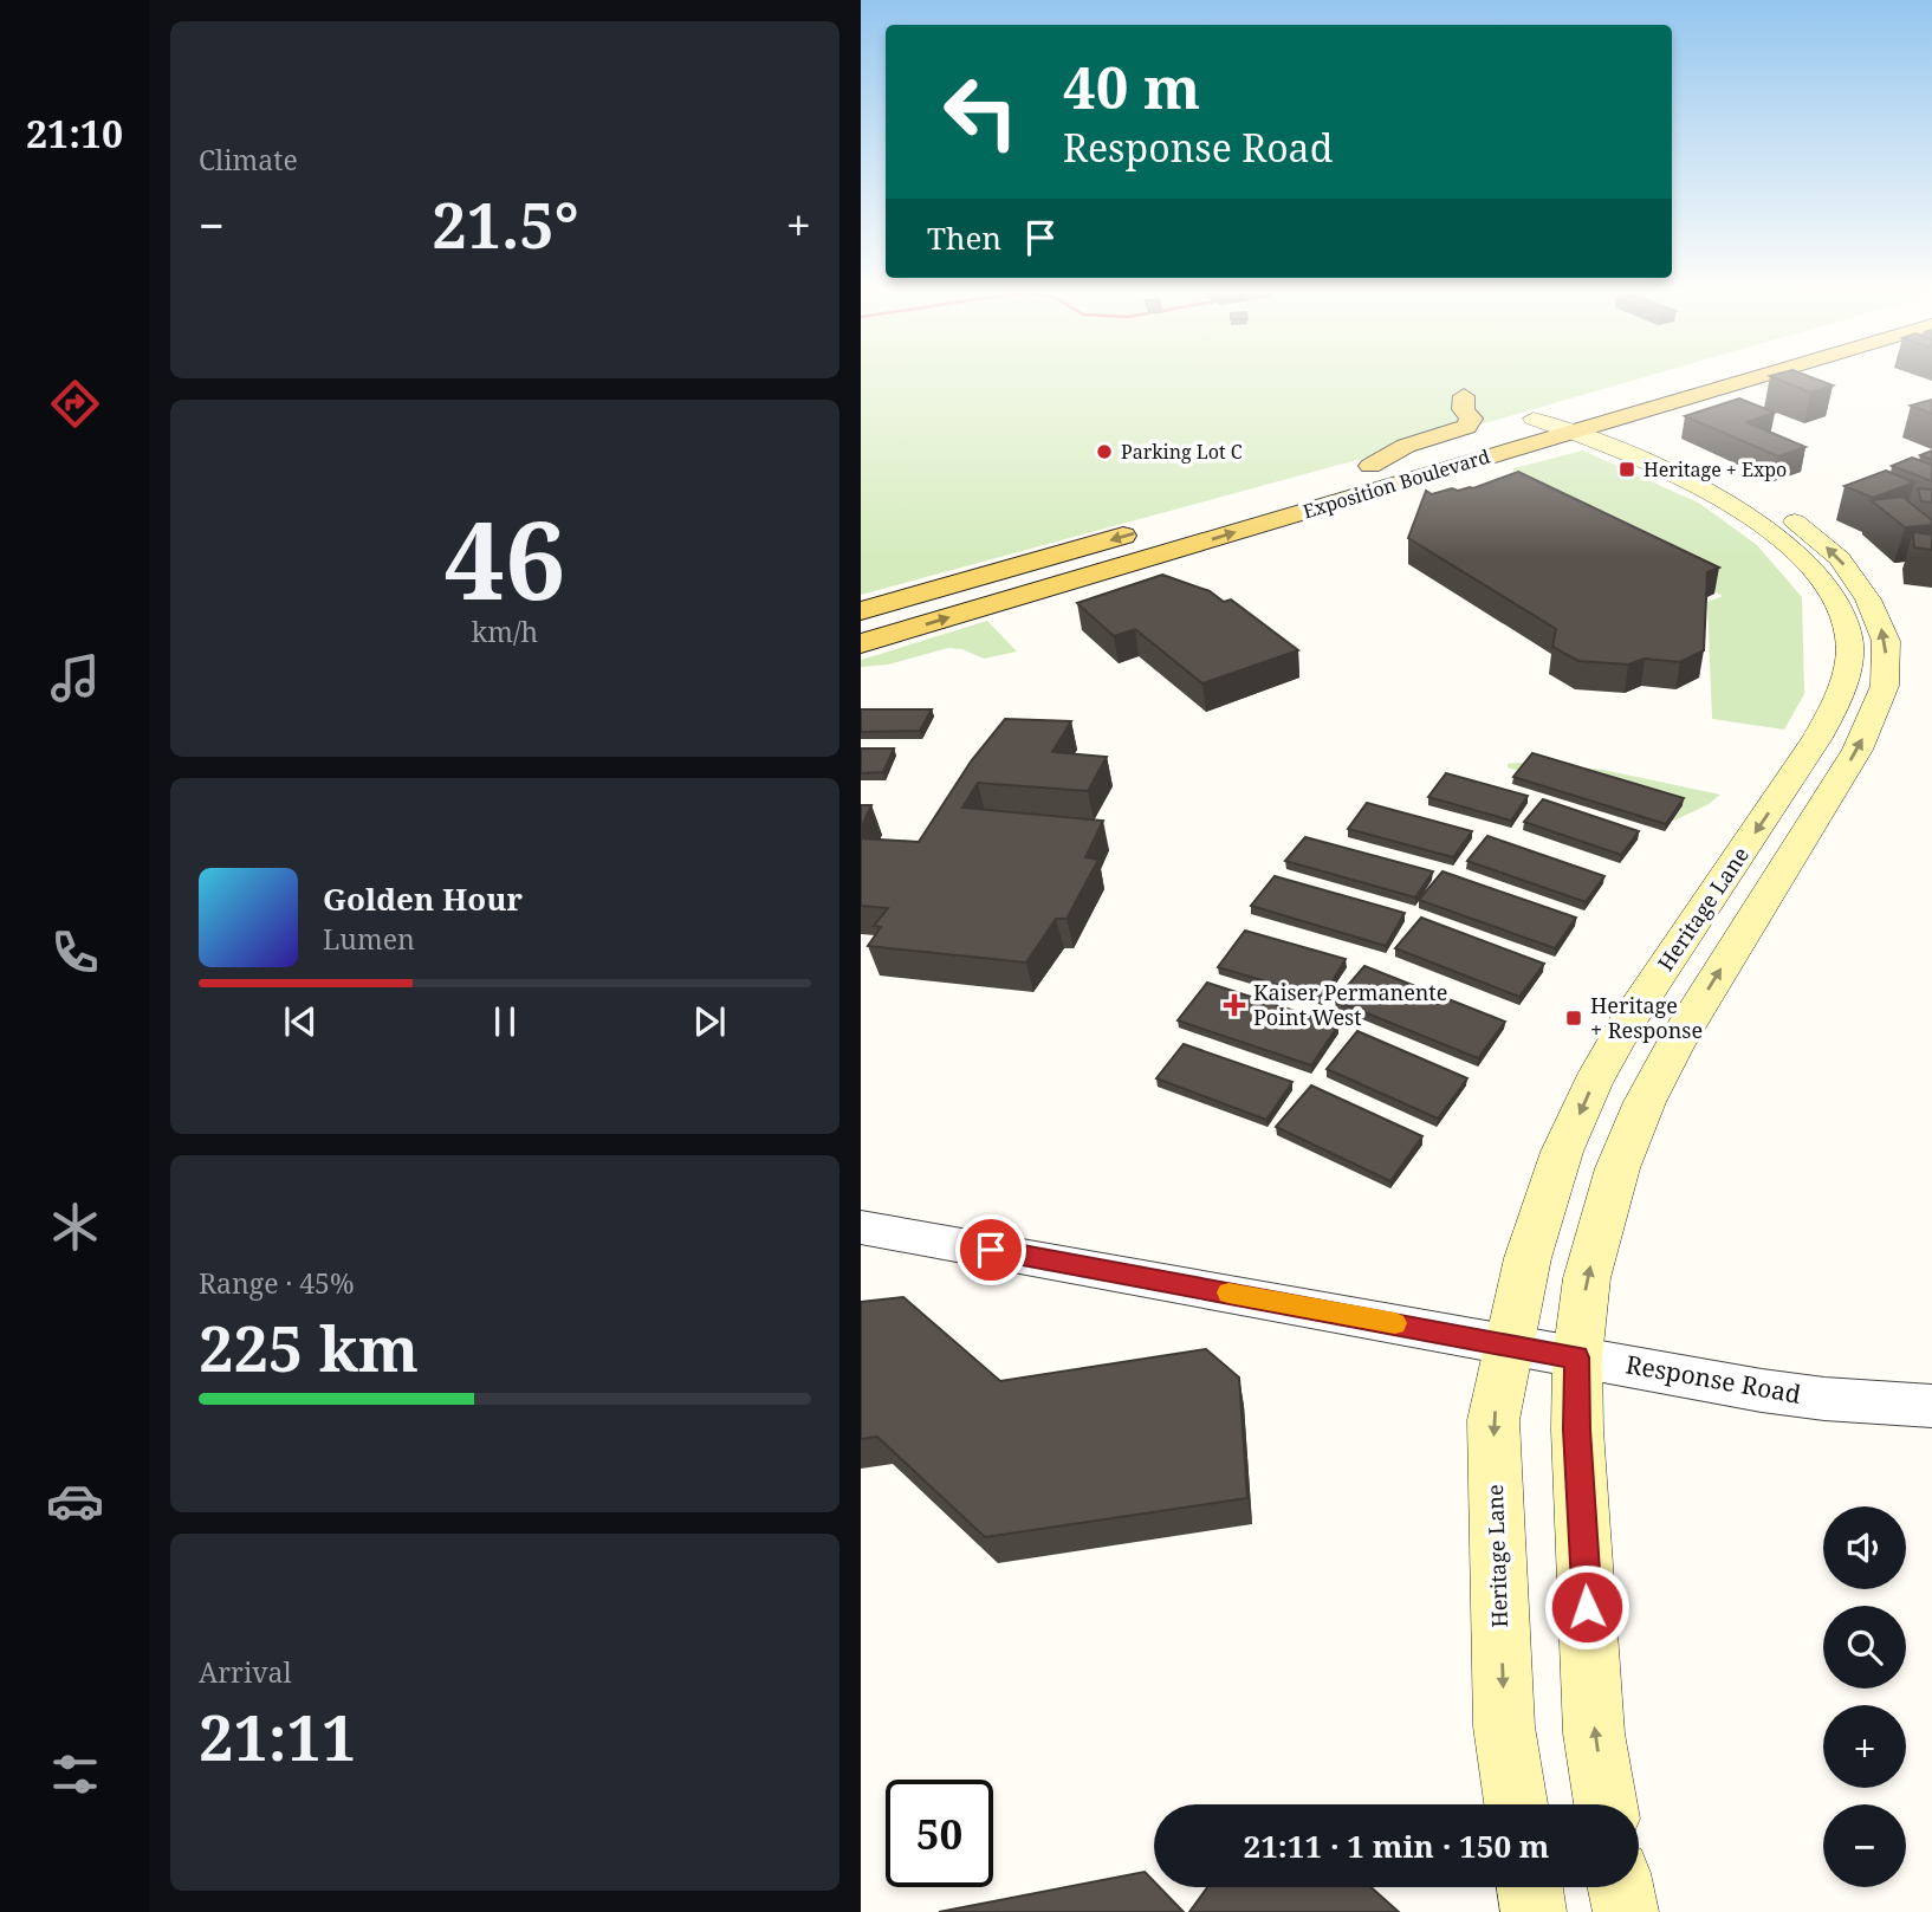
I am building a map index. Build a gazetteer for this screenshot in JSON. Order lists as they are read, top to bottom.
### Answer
{
  "streets": {
    "main road": ["Exposition Boulevard", "Heritage Lane"],
    "street": ["Response Road"]
  },
  "crossings": [
    ["Exposition Boulevard", "Heritage Lane"],
    ["Heritage Lane", "Response Road"]
  ],
  "places": {
    "other": ["Parking Lot C"],
    "transit": ["Heritage + Expo", "Heritage + Response"],
    "health": ["Kaiser Permanente Point West"]
  },
  "page": {
    "tabs": "21:10",
    "tile": [
      "Climate",
      ["46", "km/h"],
      ["Range · 45%", "225 km"],
      ["Arrival", "21:11"]
    ],
    "turn": ["40 m", "Response Road"],
    "heat": ["−", "21.5°", "+"],
    "then": "Then",
    "song": ["Golden Hour", "Lumen"],
    "map_buttons": ["+", "−"],
    "limit": "50",
    "trip": "21:11 · 1 min · 150 m"
  }
}
